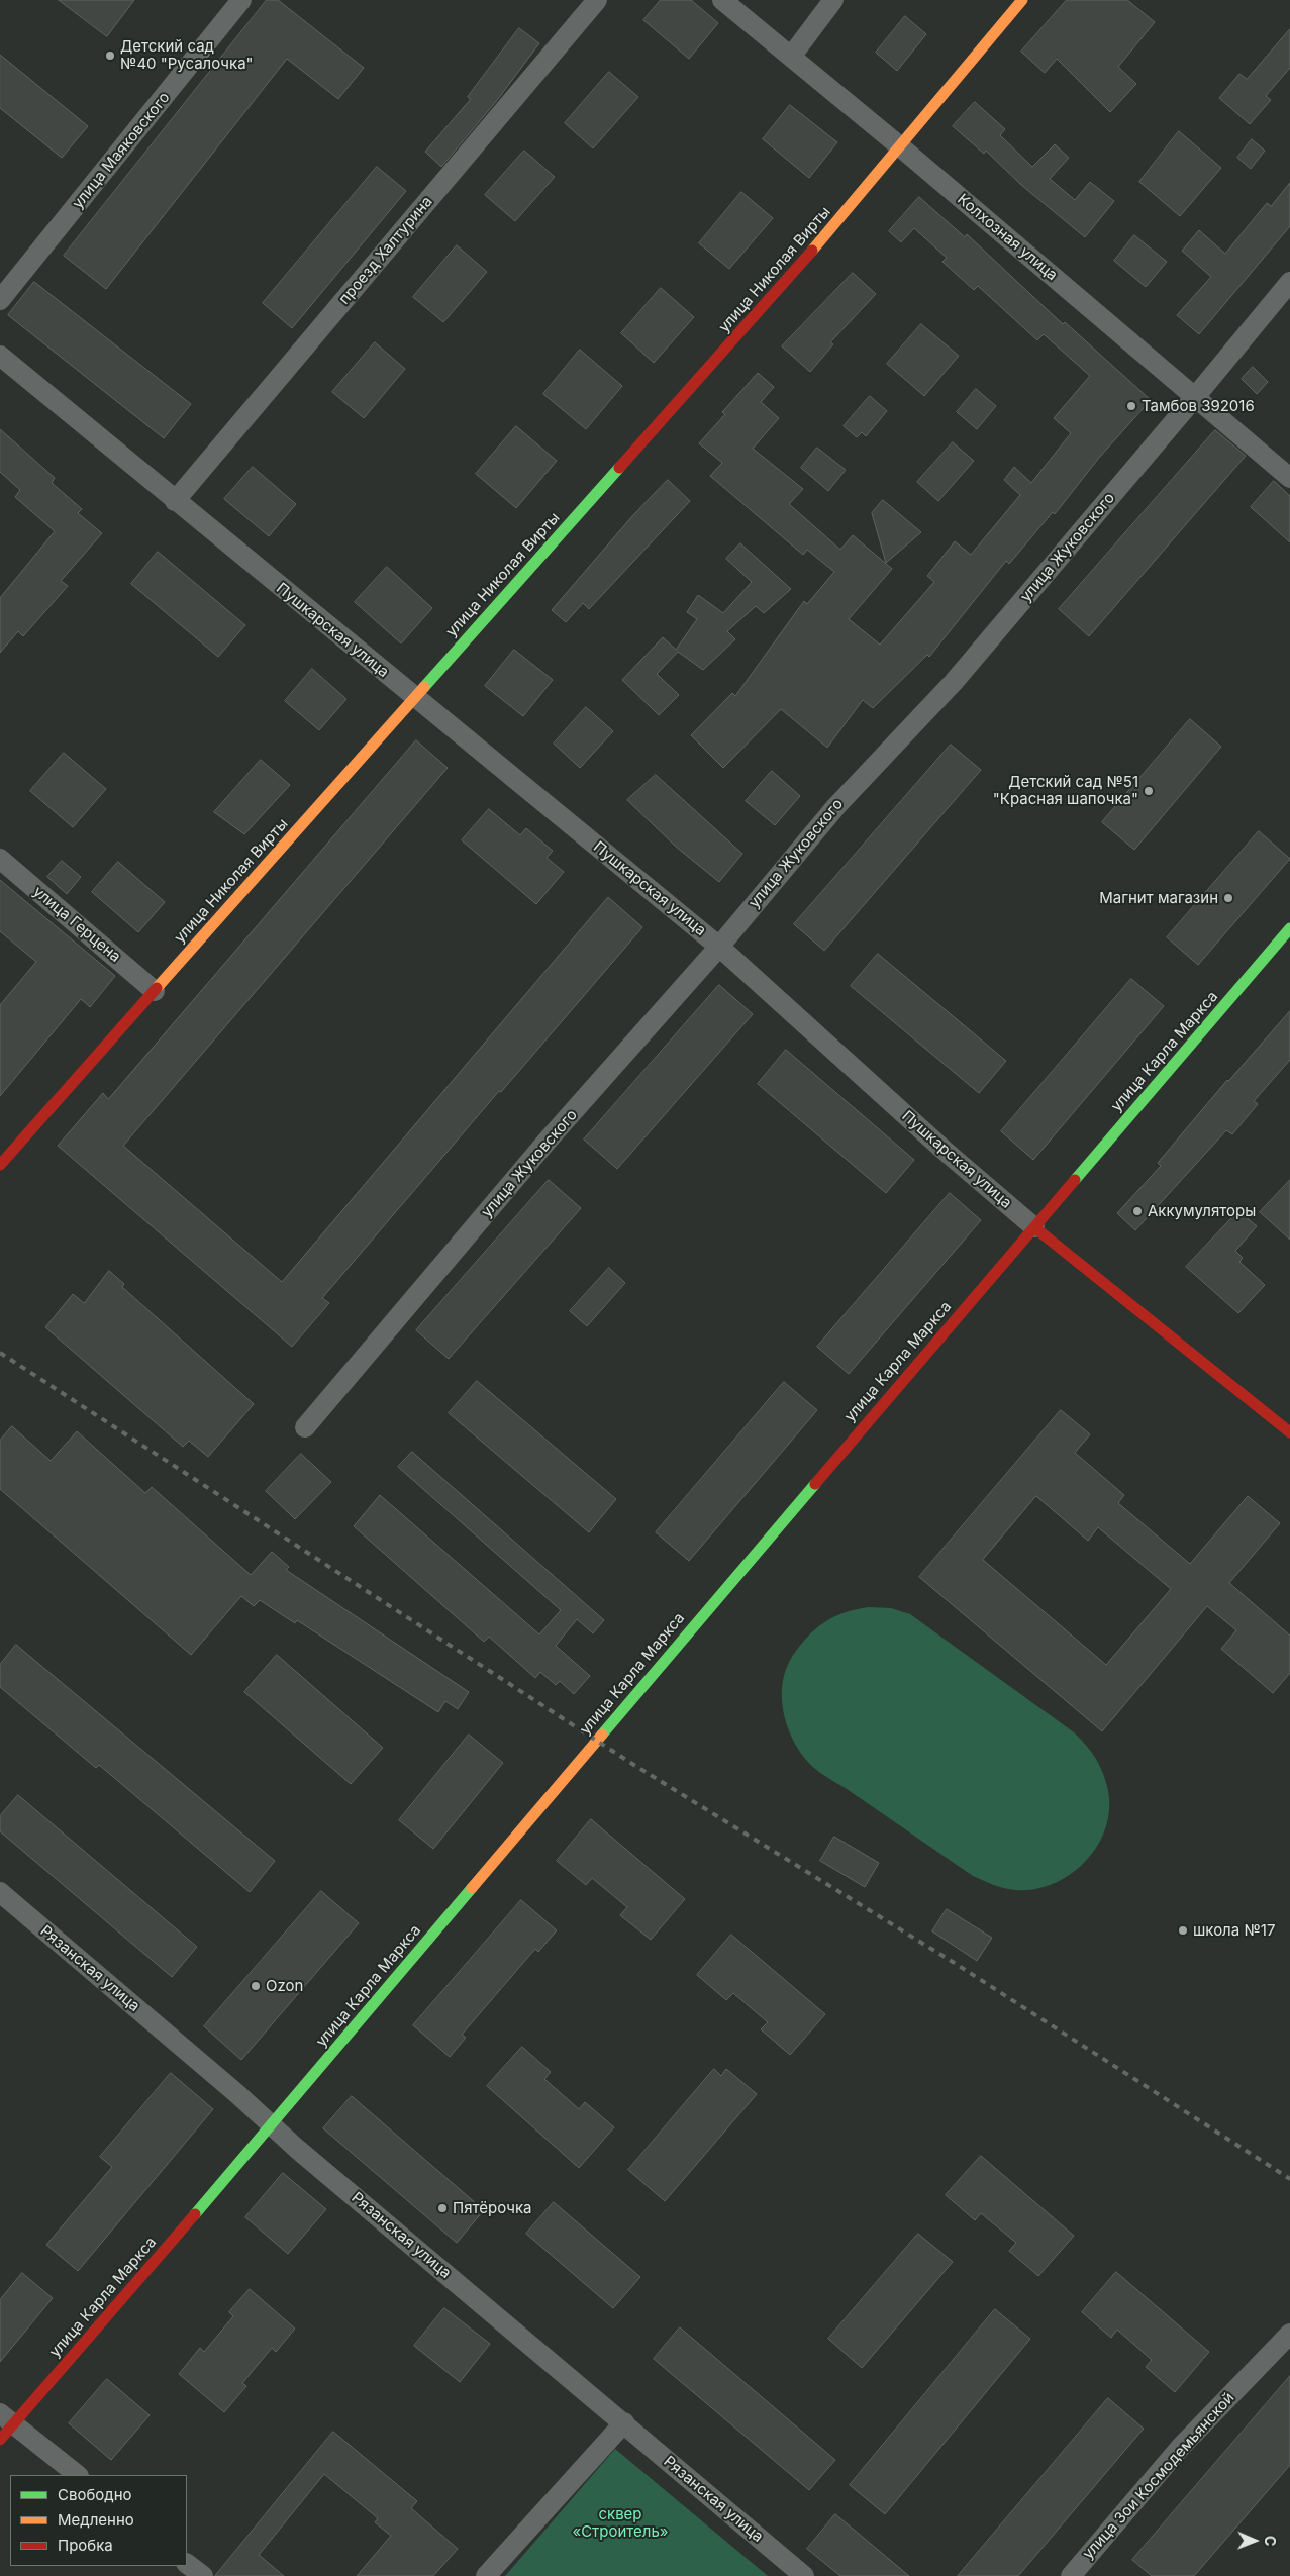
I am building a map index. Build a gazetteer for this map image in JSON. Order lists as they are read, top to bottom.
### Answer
{
  "streets": {
    "main road": ["улица Николая Вирты", "Пушкарская улица", "улица Карла Маркса"],
    "street": [
      "улица Маяковского",
      "Колхозная улица",
      "проезд Халтурина",
      "улица Жуковского",
      "улица Герцена",
      "Рязанская улица",
      "улица Зои Космодемьянской"
    ]
  },
  "crossings": [
    ["Колхозная улица", "улица Николая Вирты"],
    ["Колхозная улица", "улица Жуковского"],
    ["проезд Халтурина", "Пушкарская улица"],
    ["улица Николая Вирты", "Пушкарская улица"],
    ["улица Николая Вирты", "улица Герцена"],
    ["улица Жуковского", "Пушкарская улица"],
    ["Пушкарская улица", "улица Карла Маркса"],
    ["улица Карла Маркса", "Рязанская улица"]
  ],
  "parks": ["сквер «Строитель»"],
  "places": [
    "Детский сад №40 \"Русалочка\"",
    "Тамбов 392016",
    "Детский сад №51 \"Красная шапочка\"",
    "Магнит магазин",
    "Аккумуляторы",
    "школа №17",
    "Ozon",
    "Пятёрочка"
  ],
  "legend": ["Свободно", "Медленно", "Пробка"],
  "north": "right"
}
